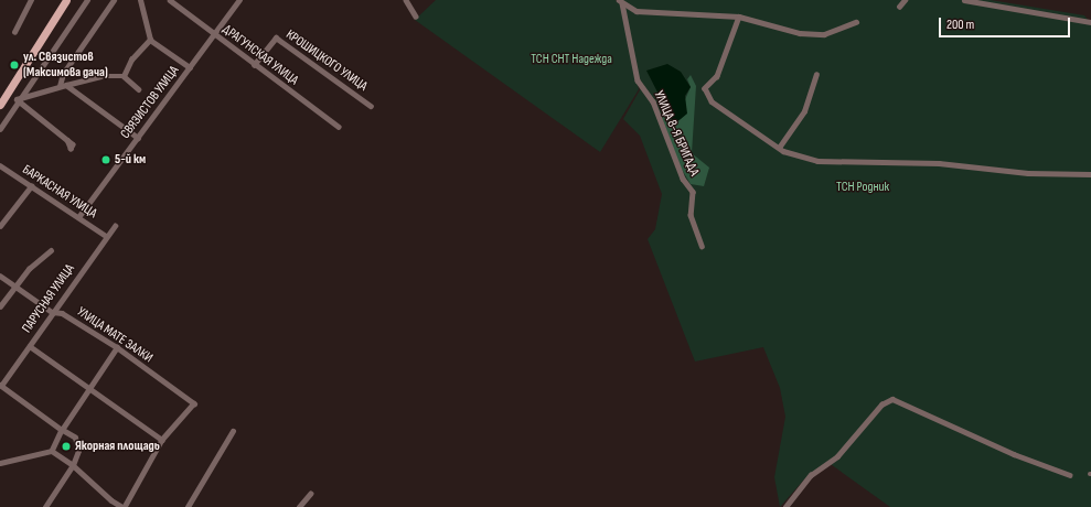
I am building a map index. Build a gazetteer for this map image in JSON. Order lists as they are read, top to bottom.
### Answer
{
  "streets": {
    "street": [
      "ДРАГУНСКАЯ УЛИЦА",
      "КРОШИЦКОГО УЛИЦА",
      "СВЯЗИСТОВ УЛИЦА",
      "УЛИЦА 8-Я БРИГАДА",
      "БАРКАСНАЯ УЛИЦА",
      "ПАРУСНАЯ УЛИЦА",
      "УЛИЦА МАТЕ ЗАЛКИ"
    ]
  },
  "crossings": [
    ["ДРАГУНСКАЯ УЛИЦА", "КРОШИЦКОГО УЛИЦА"],
    ["ДРАГУНСКАЯ УЛИЦА", "СВЯЗИСТОВ УЛИЦА"],
    ["СВЯЗИСТОВ УЛИЦА", "БАРКАСНАЯ УЛИЦА"],
    ["БАРКАСНАЯ УЛИЦА", "ПАРУСНАЯ УЛИЦА"],
    ["ПАРУСНАЯ УЛИЦА", "УЛИЦА МАТЕ ЗАЛКИ"]
  ],
  "parks": ["ТСН СНТ Надежда", "ТСН Родник"],
  "places": ["ул. Связистов (Максимова дача)", "5-й км", "Якорная площадь"],
  "scale_bar": "200 m"
}
